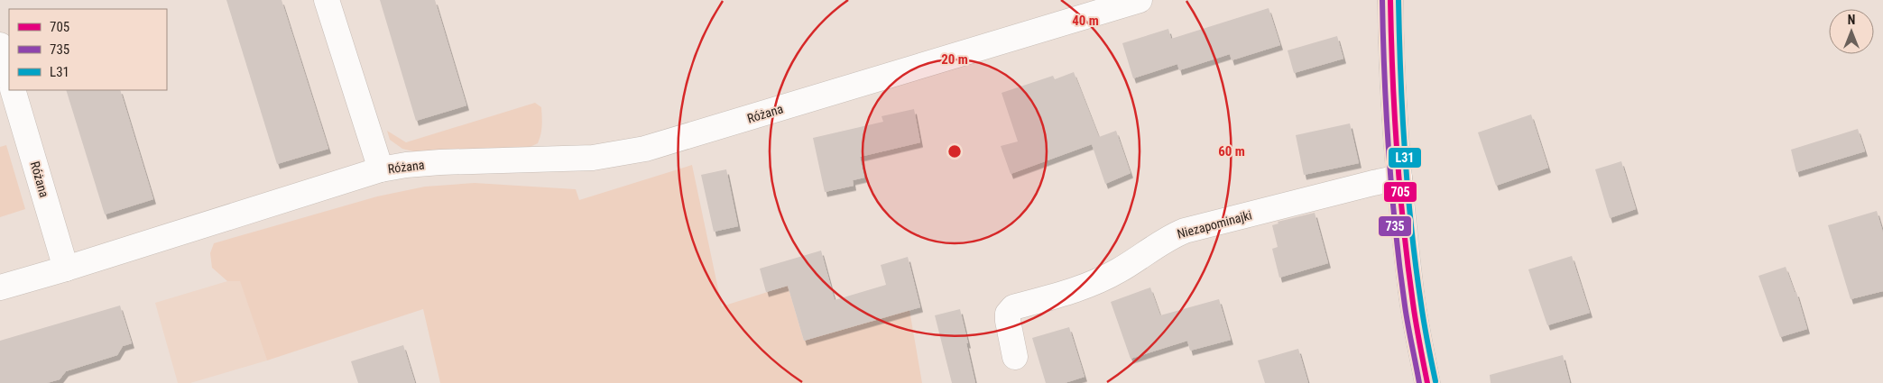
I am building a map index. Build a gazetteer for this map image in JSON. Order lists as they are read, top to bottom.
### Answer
{
  "streets": {
    "street": ["Różana", "Niezapominajki"]
  },
  "lines": ["transit line 705", "transit line 735", "transit line L31"],
  "legend": ["705", "735", "L31"],
  "north": "top",
  "rings": ["40 m", "20 m", "60 m"]
}
